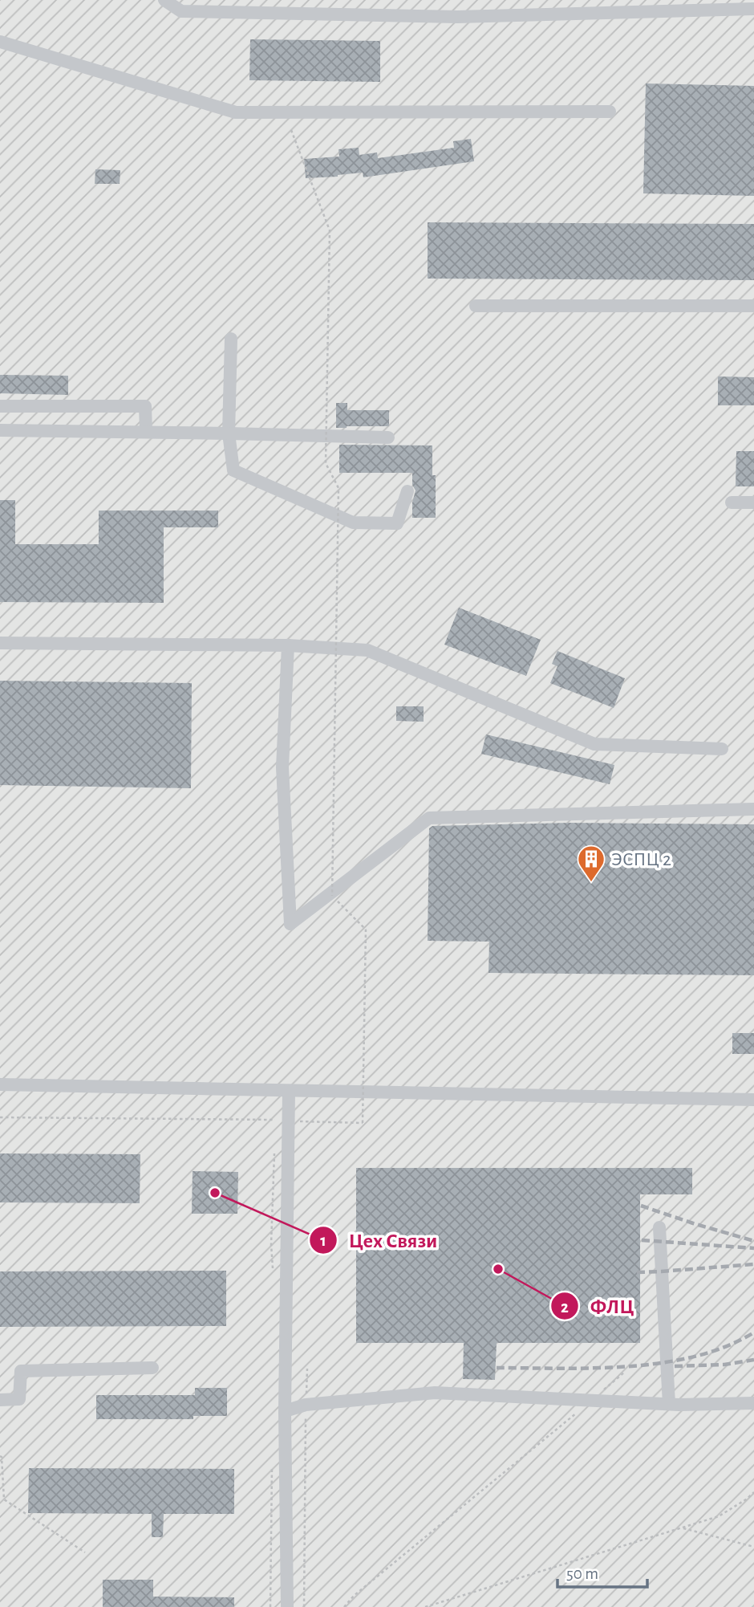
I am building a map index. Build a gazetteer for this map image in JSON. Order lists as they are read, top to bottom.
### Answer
{
  "places": {
    "building": ["ЭСПЦ 2"],
    "other": ["Цех Связи", "ФЛЦ"]
  },
  "scale_bar": "50 m"
}
